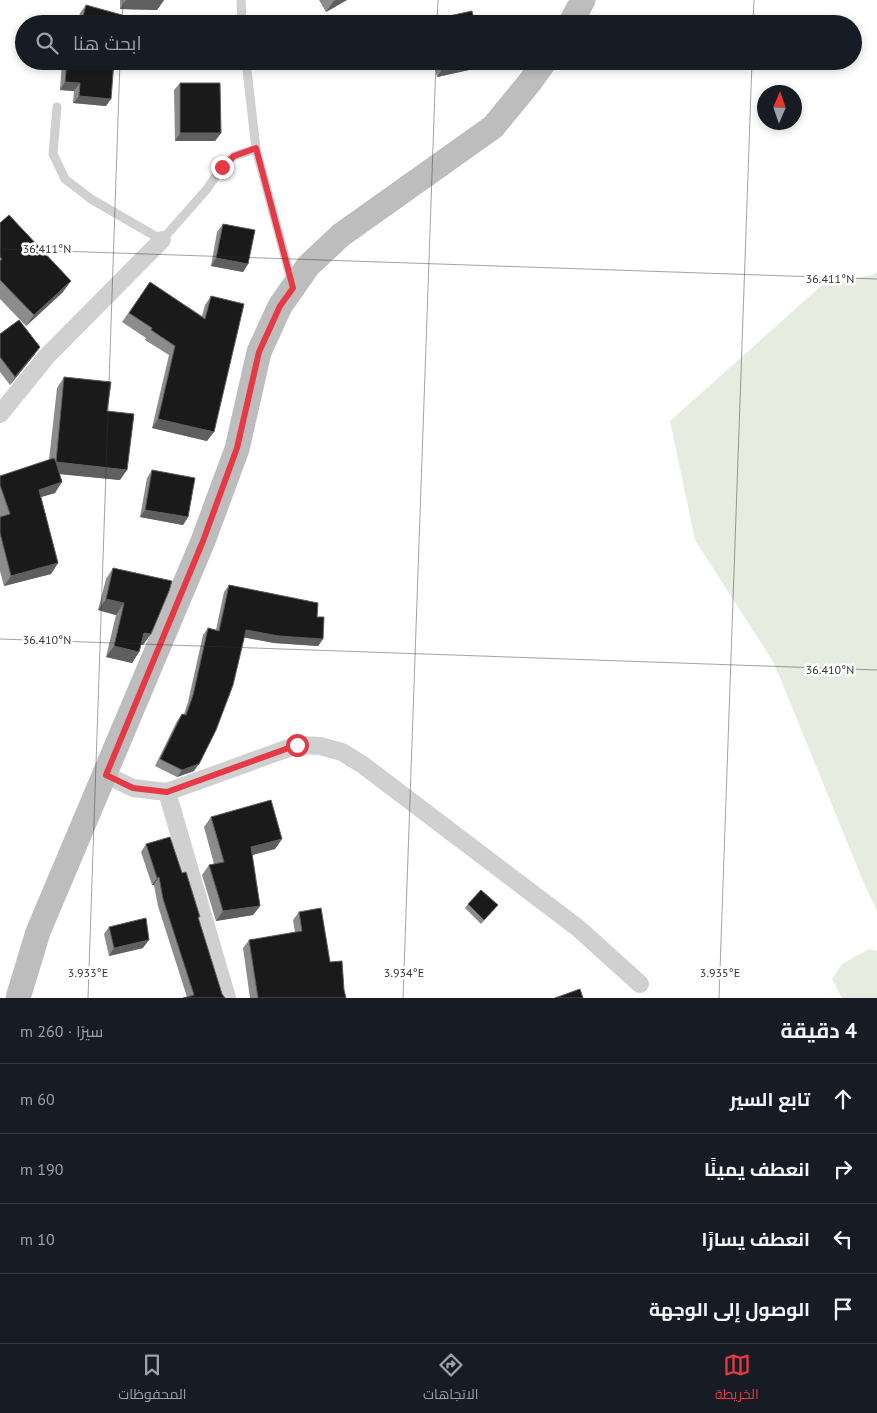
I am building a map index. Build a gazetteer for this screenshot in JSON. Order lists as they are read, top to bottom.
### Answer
{
  "north": "top",
  "page": {
    "search": "ابحث هنا",
    "heading": ["4 دقيقة", "سيرًا · 260 m"],
    "list": [
      ["تابع السير", "60 m"],
      ["انعطف يمينًا", "190 m"],
      ["انعطف يسارًا", "10 m"],
      "الوصول إلى الوجهة"
    ],
    "nav": ["الخريطة", "الاتجاهات", "المحفوظات"]
  },
  "coordinates": [
    "36.411°N",
    "36.410°N",
    "3.933°E",
    "3.934°E",
    "3.935°E"
  ]
}
